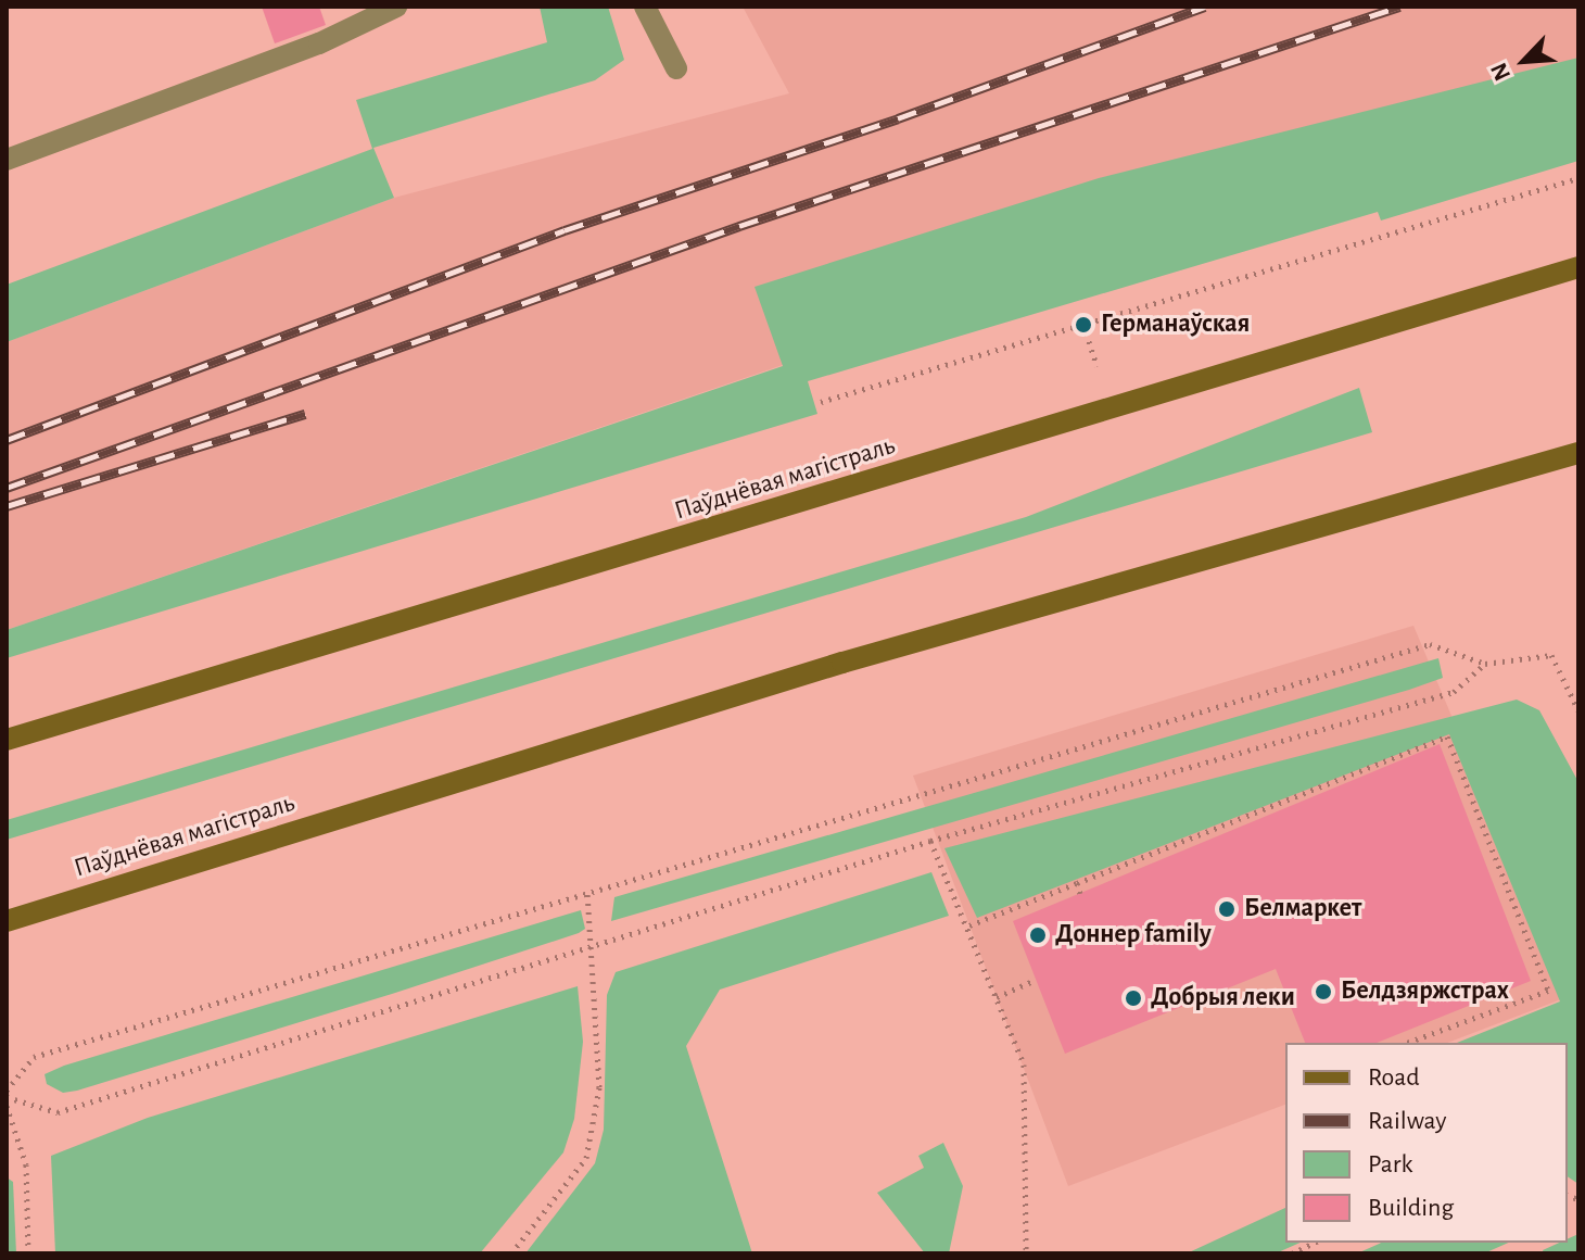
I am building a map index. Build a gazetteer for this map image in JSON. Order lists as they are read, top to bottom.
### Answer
{
  "streets": {
    "main road": ["Паўднёвая магістраль"]
  },
  "places": [
    "Германаўская",
    "Белмаркет",
    "Доннер family",
    "Белдзяржстрах",
    "Добрыя леки"
  ],
  "legend": [
    "Road",
    "Railway",
    "Park",
    "Building"
  ],
  "north": "bottom left"
}
